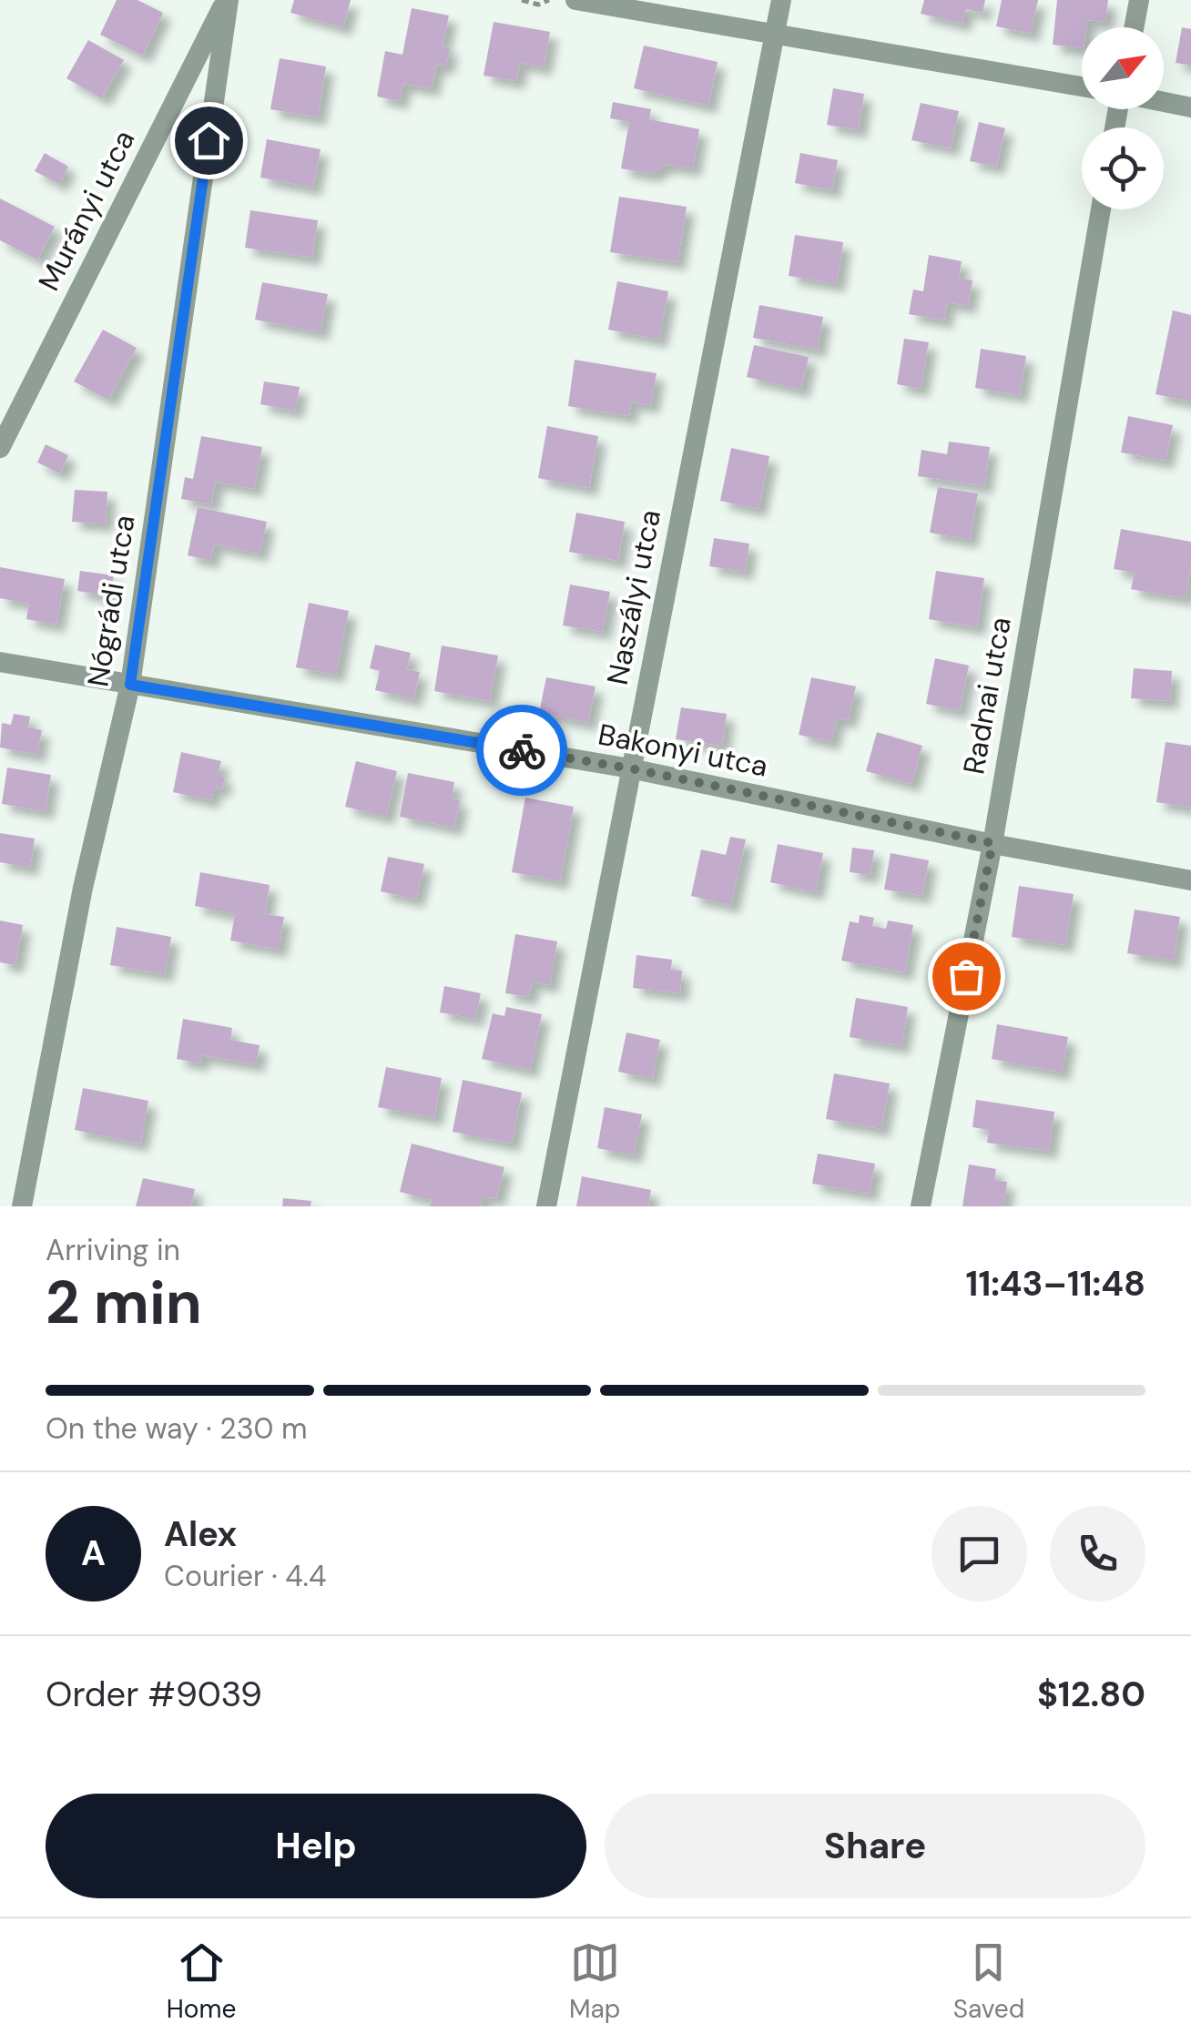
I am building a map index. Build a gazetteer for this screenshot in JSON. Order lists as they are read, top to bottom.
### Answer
{
  "streets": {
    "street": [
      "Murányi utca",
      "Naszályi utca",
      "Nógrádi utca",
      "Radnai utca",
      "Bakonyi utca"
    ]
  },
  "crossings": [
    ["Murányi utca", "Nógrádi utca"],
    ["Naszályi utca", "Bakonyi utca"],
    ["Nógrádi utca", "Bakonyi utca"],
    ["Radnai utca", "Bakonyi utca"]
  ],
  "north": "top right",
  "page": {
    "heading": ["2 min", "Arriving in", "11:43–11:48"],
    "panel": [
      "Alex",
      "Courier · 4.4",
      "Order #9039",
      "$12.80"
    ],
    "bar": "On the way · 230 m",
    "round": "A",
    "buttons": ["Help", "Share"],
    "tabs": ["Home", "Map", "Saved"]
  }
}
